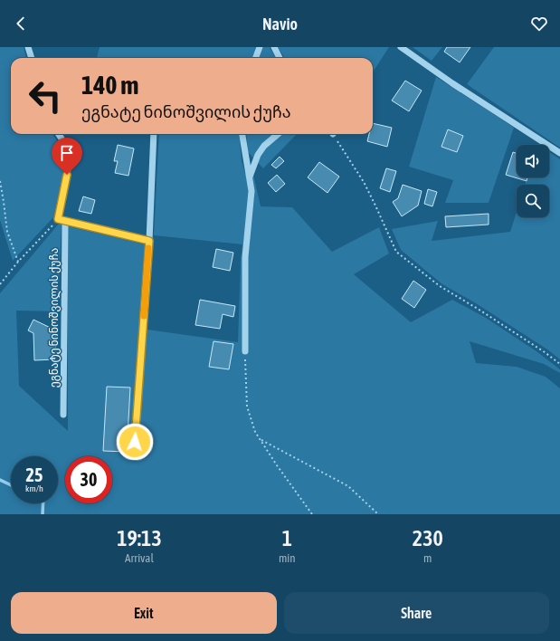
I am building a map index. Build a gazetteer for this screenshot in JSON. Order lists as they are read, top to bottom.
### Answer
{
  "streets": {
    "street": ["ეგნატე ნინოშვილის ქუჩა"]
  },
  "page": {
    "header": "Navio",
    "turn": ["140 m", "ეგნატე ნინოშვილის ქუჩა"],
    "speed": "25 km/h",
    "limit": "30",
    "eta": [
      "19:13",
      "Arrival",
      "1",
      "min",
      "230",
      "m"
    ],
    "buttons": ["Exit", "Share"]
  }
}
